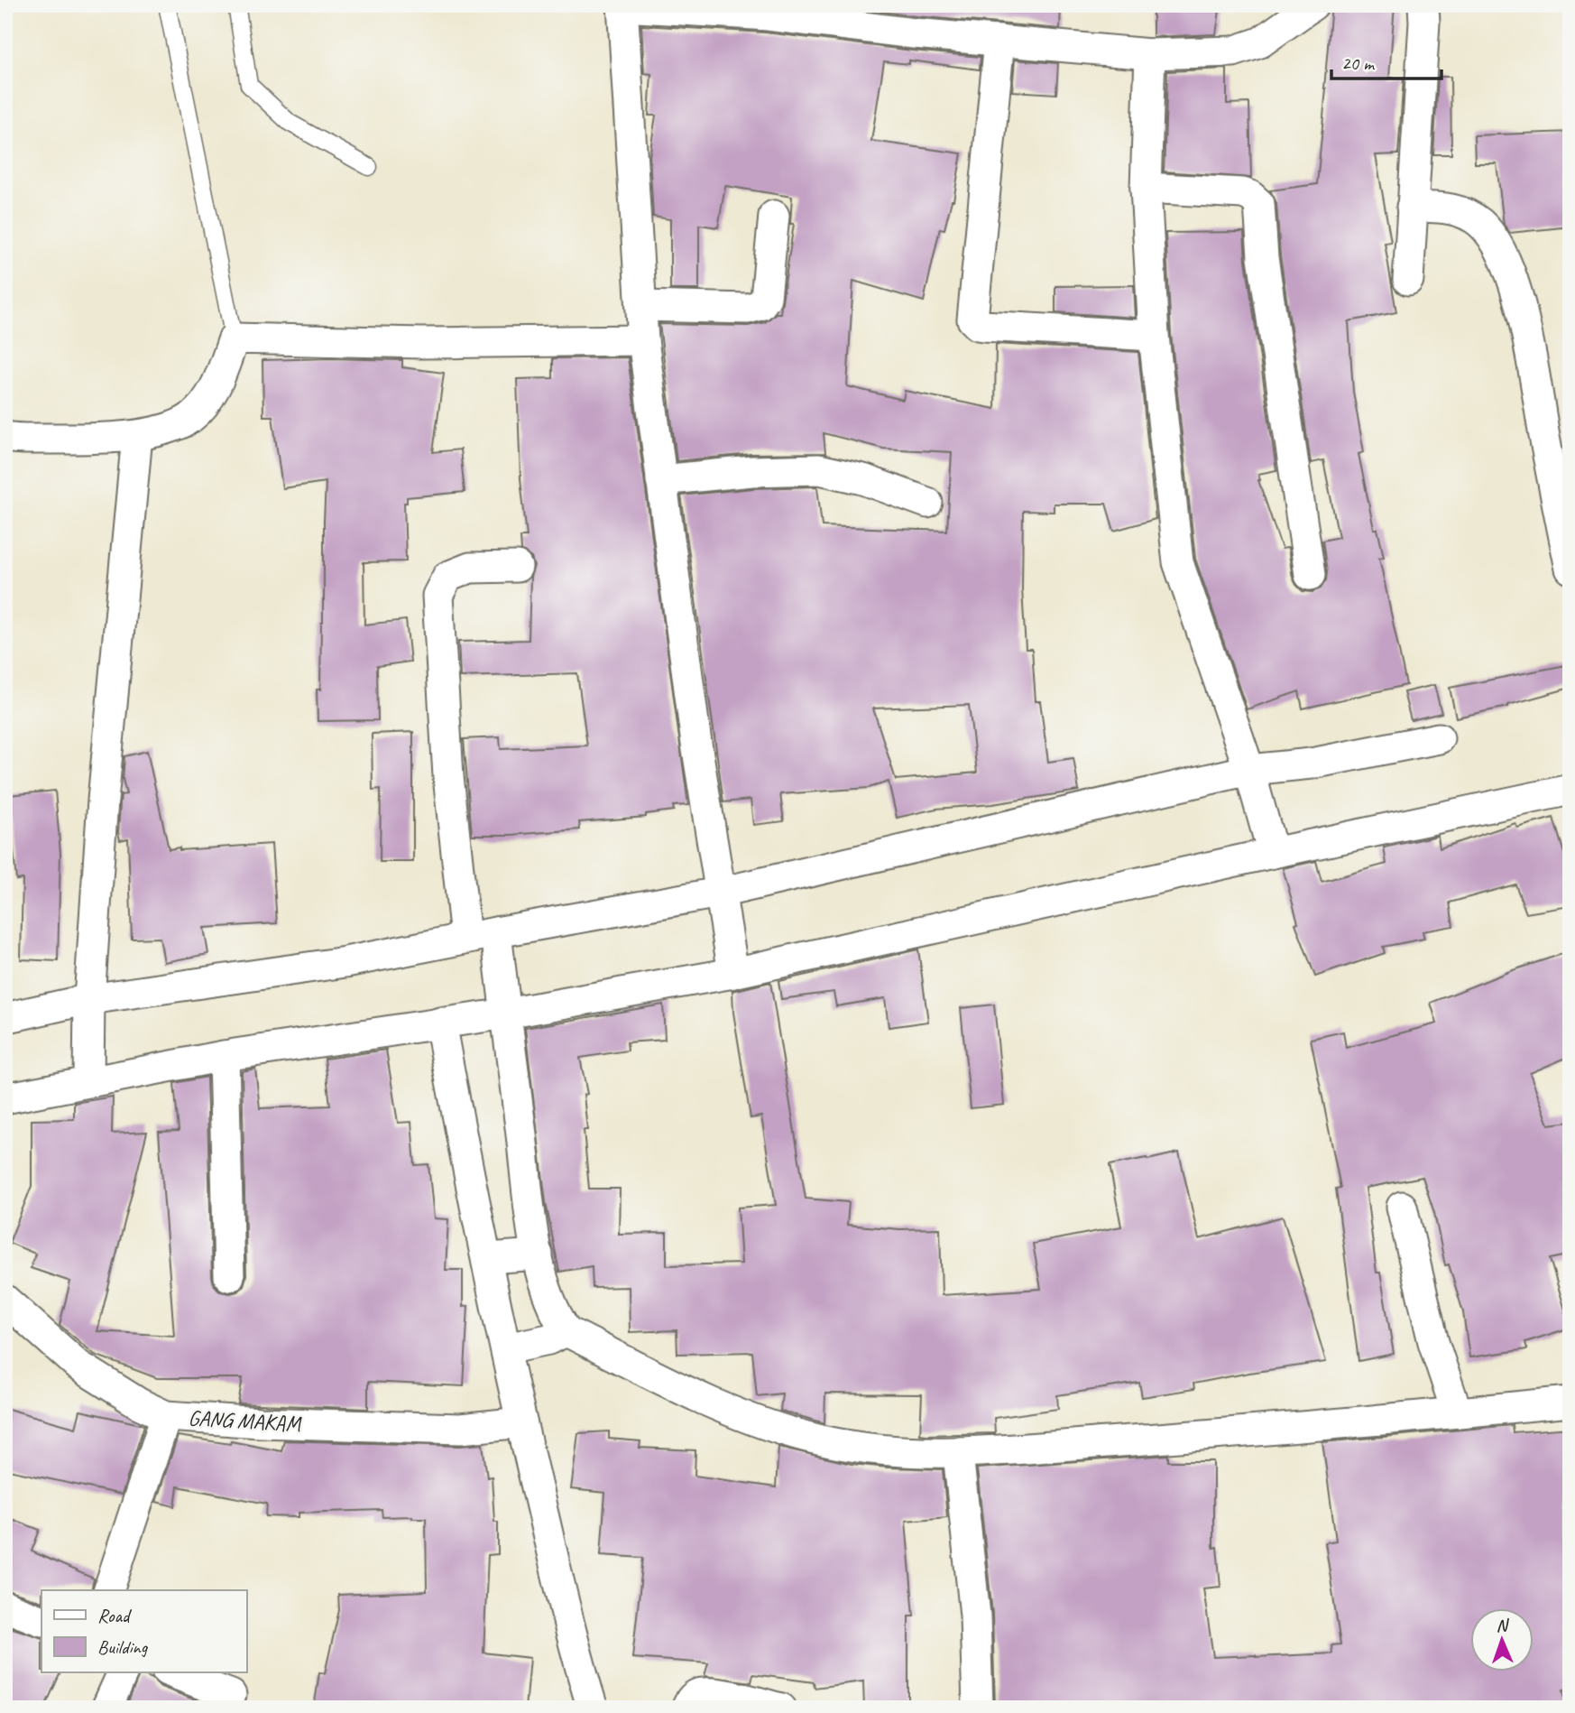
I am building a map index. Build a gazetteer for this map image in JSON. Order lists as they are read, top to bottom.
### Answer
{
  "streets": {
    "street": ["GANG MAKAM"]
  },
  "legend": ["Road", "Building"],
  "scale_bar": "20 m",
  "north": "top"
}
